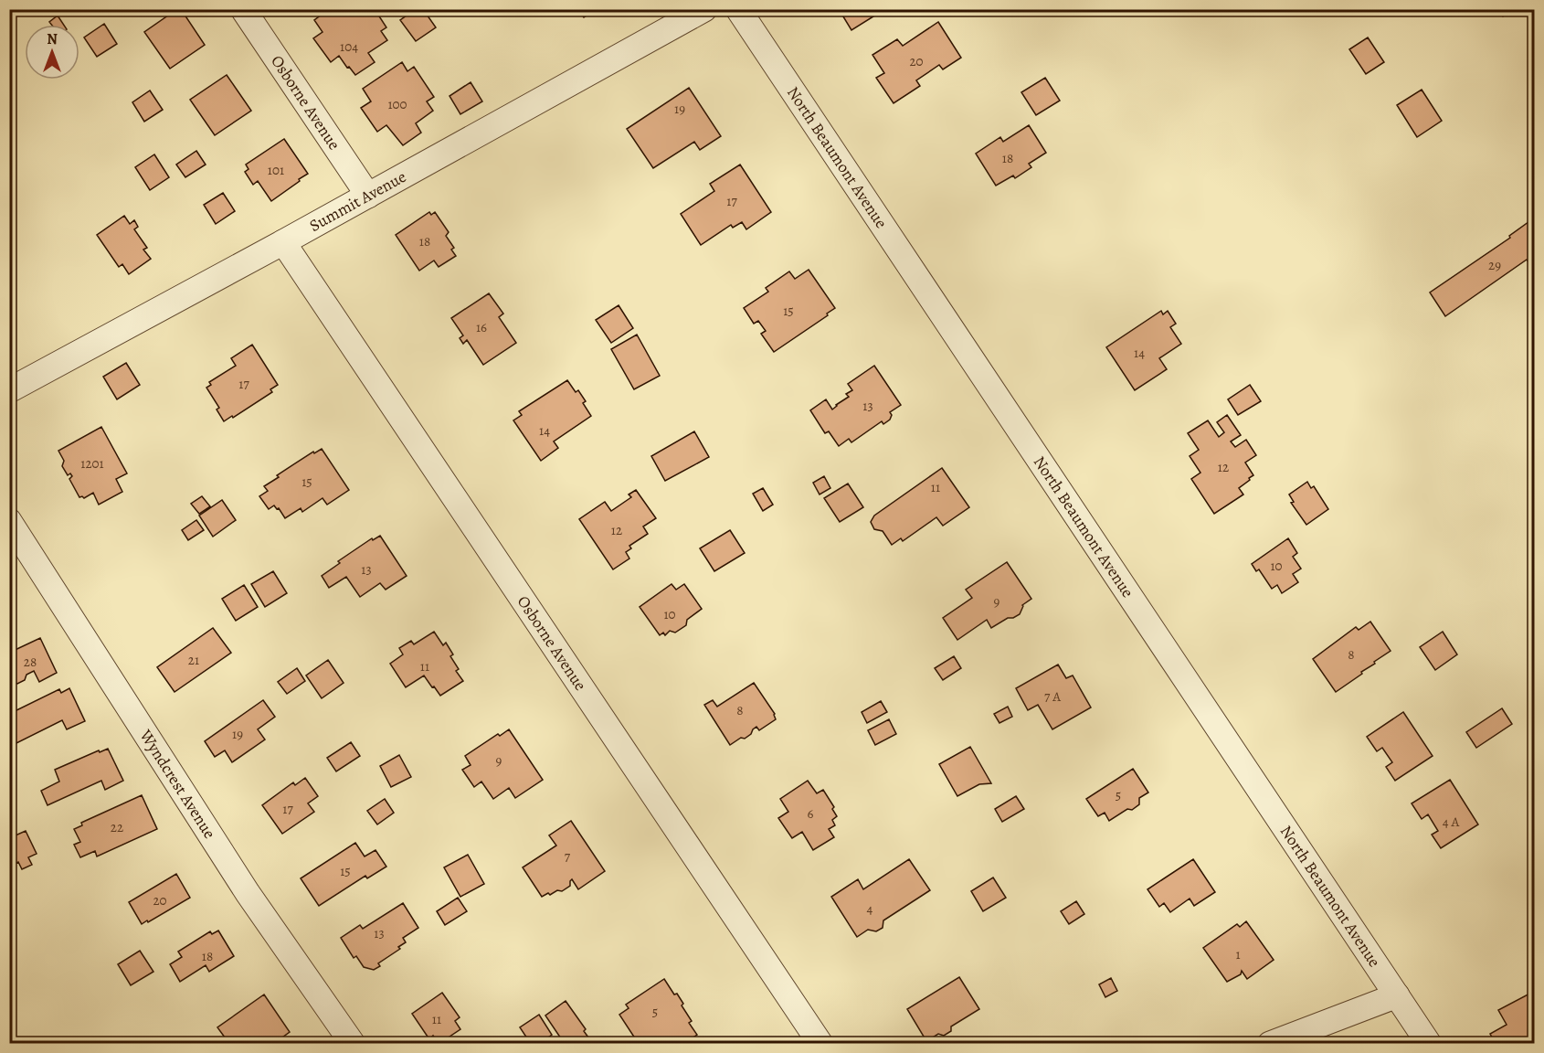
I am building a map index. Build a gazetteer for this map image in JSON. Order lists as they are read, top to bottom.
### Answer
{
  "streets": {
    "street": [
      "Osborne Avenue",
      "North Beaumont Avenue",
      "Summit Avenue",
      "Wyndcrest Avenue"
    ]
  },
  "crossings": [
    ["Osborne Avenue", "Summit Avenue"]
  ],
  "house_numbers": [
    "104",
    "20",
    "100",
    "19",
    "18",
    "101",
    "17",
    "18",
    "29",
    "15",
    "16",
    "14",
    "17",
    "13",
    "14",
    "1201",
    "12",
    "15",
    "11",
    "12",
    "10",
    "13",
    "9",
    "10",
    "8",
    "21",
    "28",
    "11",
    "7 A",
    "8",
    "19",
    "9",
    "5",
    "17",
    "6",
    "4 A",
    "22",
    "7",
    "15",
    "20",
    "4",
    "13",
    "1",
    "18",
    "5",
    "11"
  ],
  "north": "top"
}
